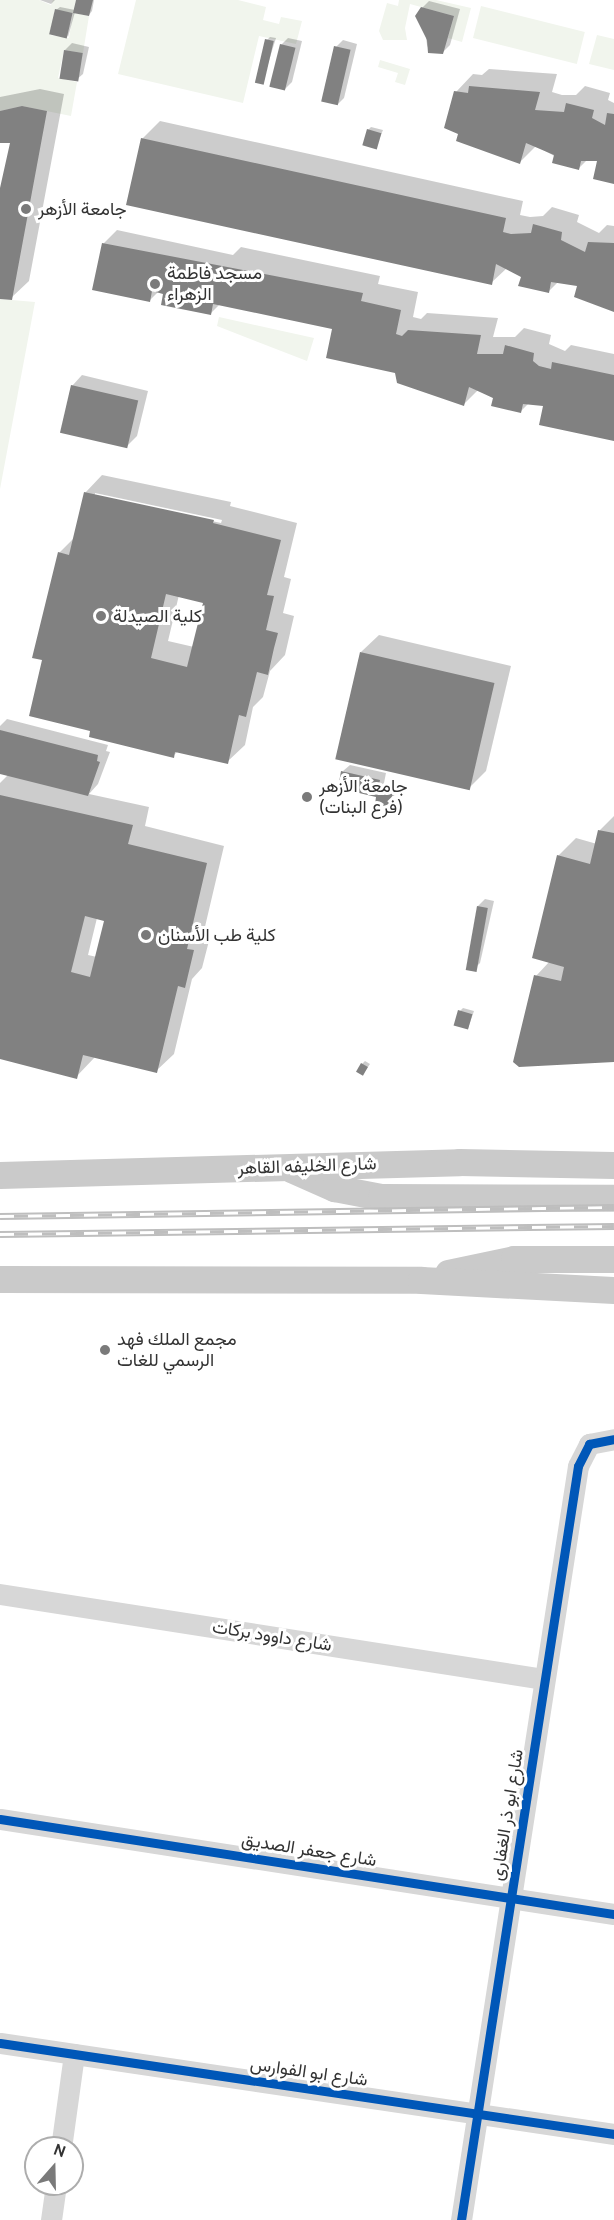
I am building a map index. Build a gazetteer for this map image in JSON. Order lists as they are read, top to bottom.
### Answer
{
  "streets": {
    "main road": ["شارع الخليفه القاهر"],
    "street": [
      "شارع داوود بركات",
      "شارع ابو ذر الغفارى",
      "شارع جعفر الصديق",
      "شارع ابو الفوارس"
    ]
  },
  "crossings": [
    ["شارع داوود بركات", "شارع ابو ذر الغفارى"],
    ["شارع ابو ذر الغفارى", "شارع جعفر الصديق"],
    ["شارع ابو ذر الغفارى", "شارع ابو الفوارس"]
  ],
  "places": [
    "جامعة الأزهر",
    "مسجد فاطمة الزهراء",
    "كلية الصيدلة",
    "جامعة الأزهر (فرع البنات)",
    "كلية طب الأسنان",
    "مجمع الملك فهد الرسمي للغات"
  ],
  "north": "top"
}
